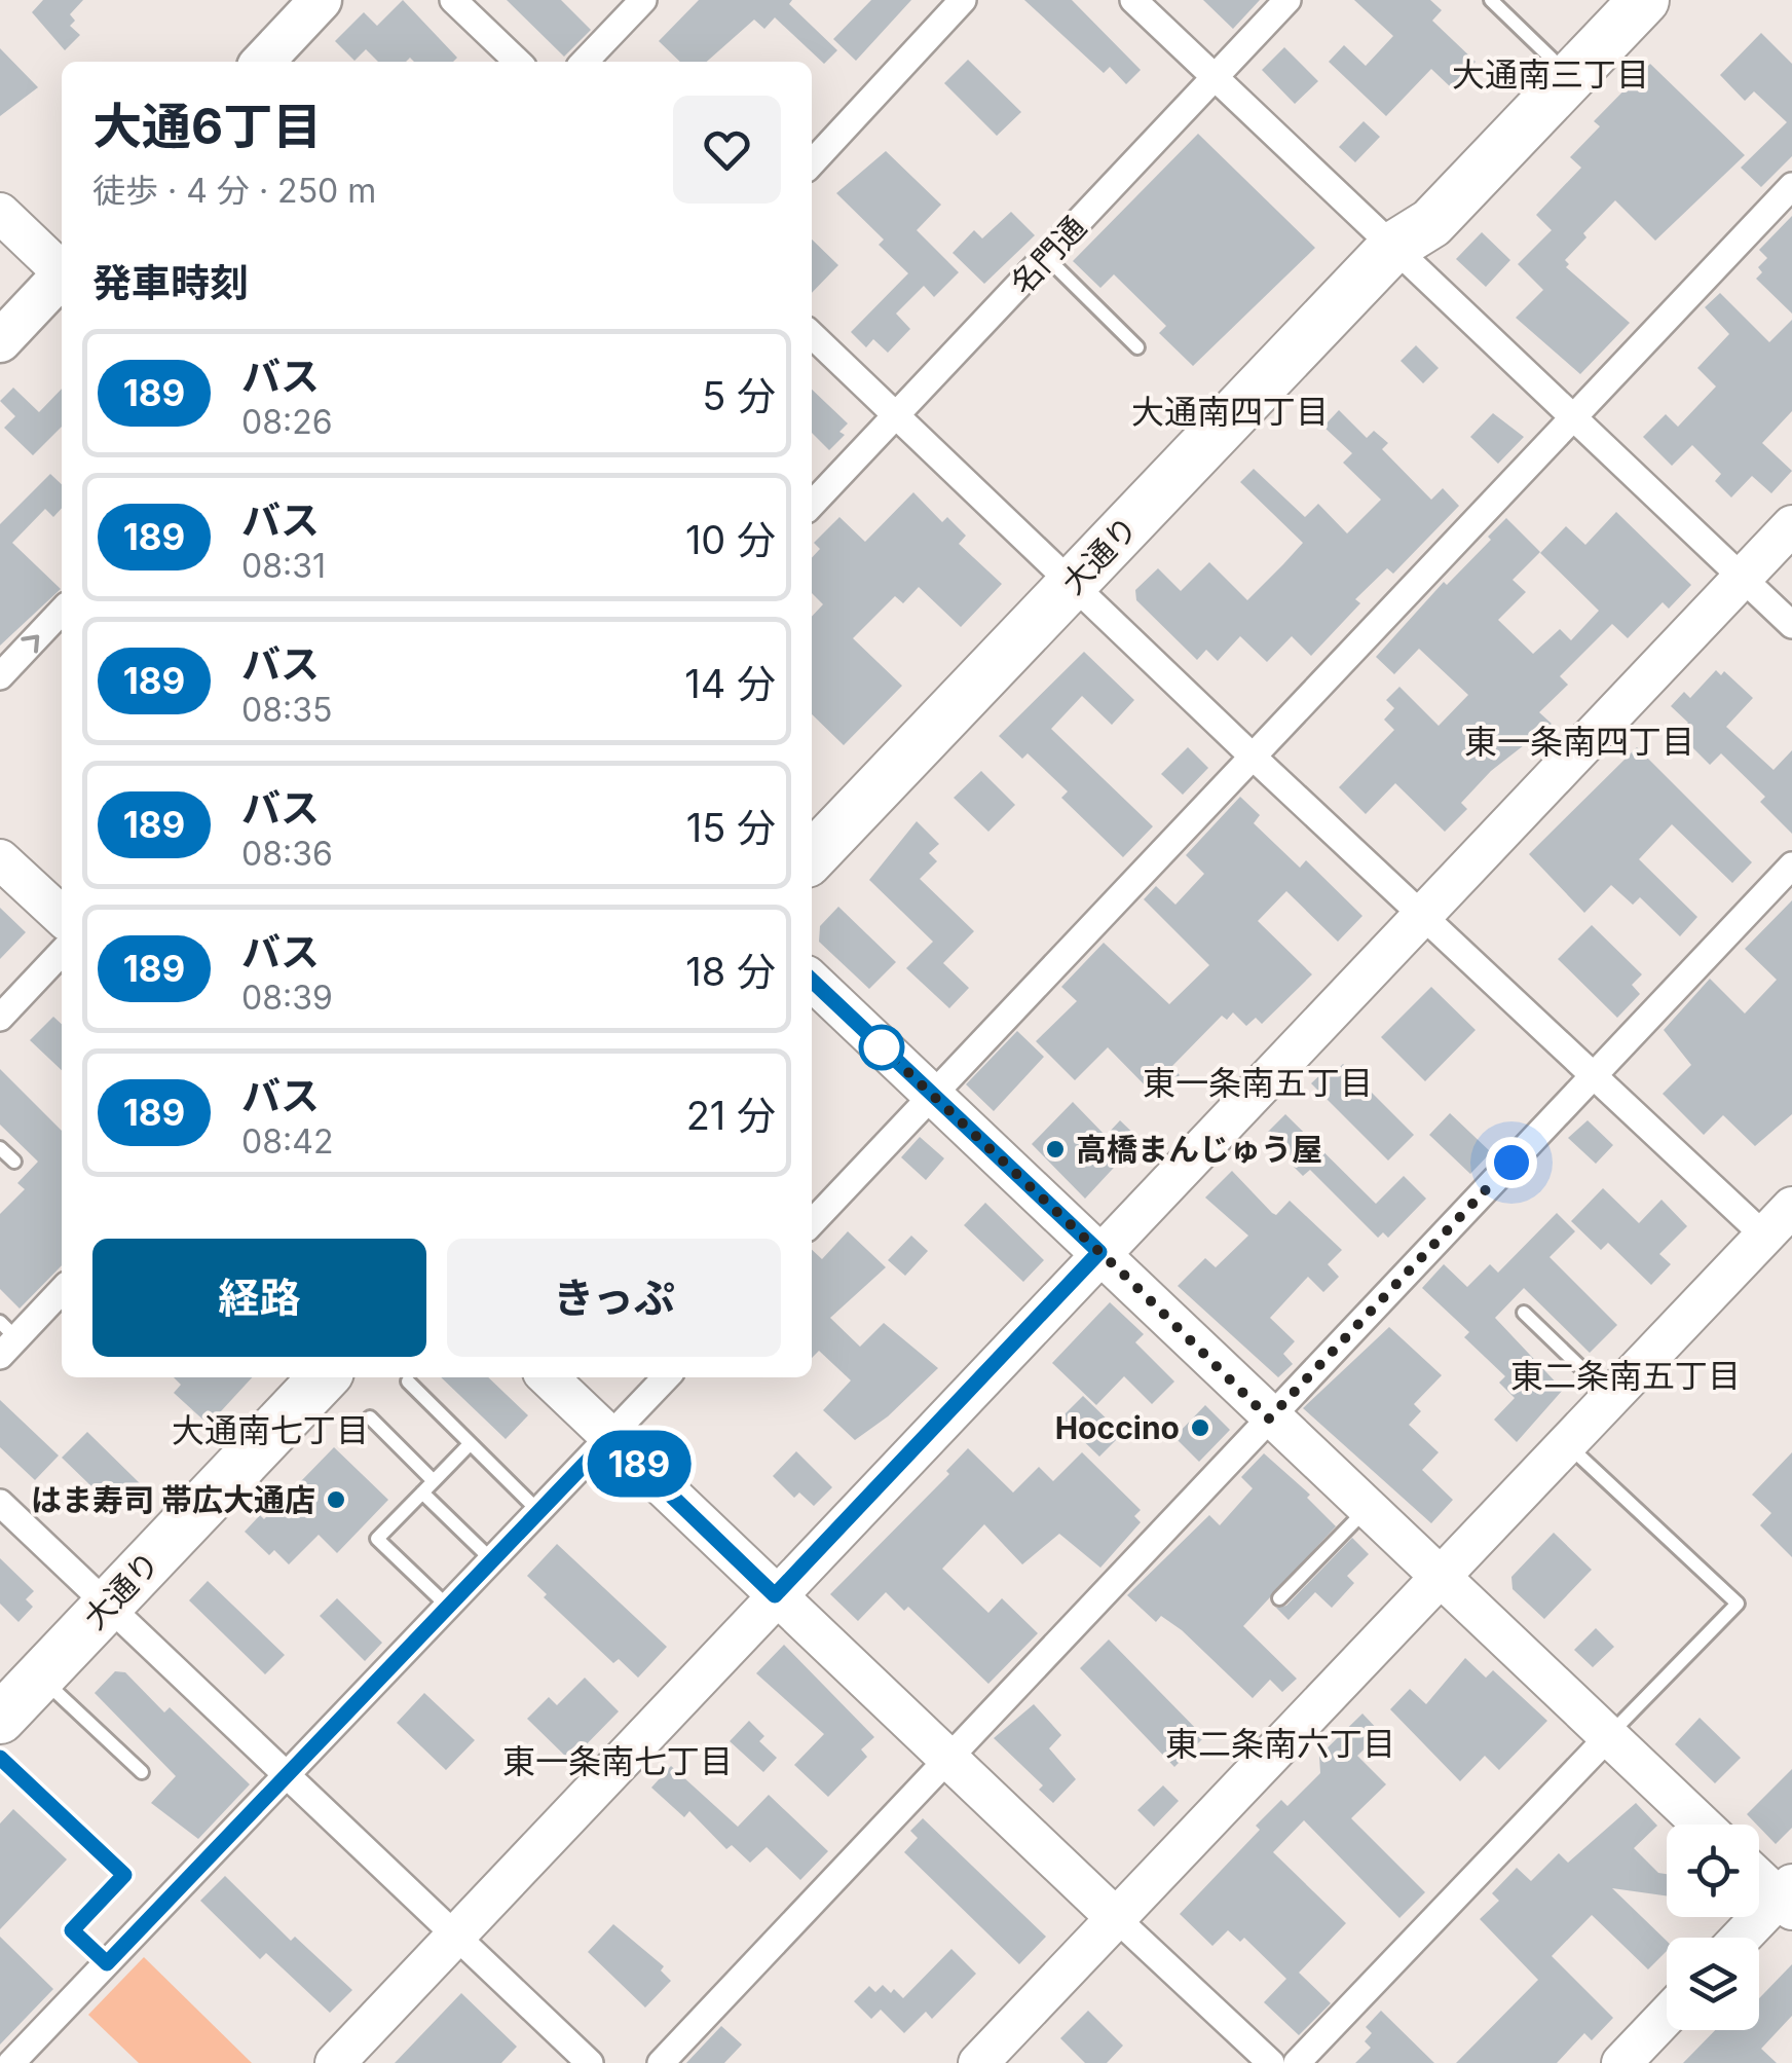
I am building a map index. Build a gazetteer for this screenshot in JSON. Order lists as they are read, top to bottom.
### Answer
{
  "streets": {
    "highway": ["大通り"],
    "street": ["名門通"]
  },
  "districts": [
    "大通南三丁目",
    "大通南四丁目",
    "東一条南四丁目",
    "東一条南五丁目",
    "東二条南五丁目",
    "大通南七丁目",
    "東二条南六丁目",
    "東一条南七丁目"
  ],
  "places": ["高橋まんじゅう屋", "Hoccino", "はま寿司 帯広大通店"],
  "lines": ["bus line 189"],
  "page": {
    "on_map": "189",
    "heading": [
      ["大通6丁目", "徒歩 · 4 分 · 250 m"],
      "発車時刻"
    ],
    "list": [
      {
        "mark": "189",
        "name": "バス",
        "note": "08:26",
        "value": "5 分"
      },
      {
        "mark": "189",
        "name": "バス",
        "note": "08:31",
        "value": "10 分"
      },
      {
        "mark": "189",
        "name": "バス",
        "note": "08:35",
        "value": "14 分"
      },
      {
        "mark": "189",
        "name": "バス",
        "note": "08:36",
        "value": "15 分"
      },
      {
        "mark": "189",
        "name": "バス",
        "note": "08:39",
        "value": "18 分"
      },
      {
        "mark": "189",
        "name": "バス",
        "note": "08:42",
        "value": "21 分"
      }
    ],
    "buttons": ["経路", "きっぷ"]
  }
}
